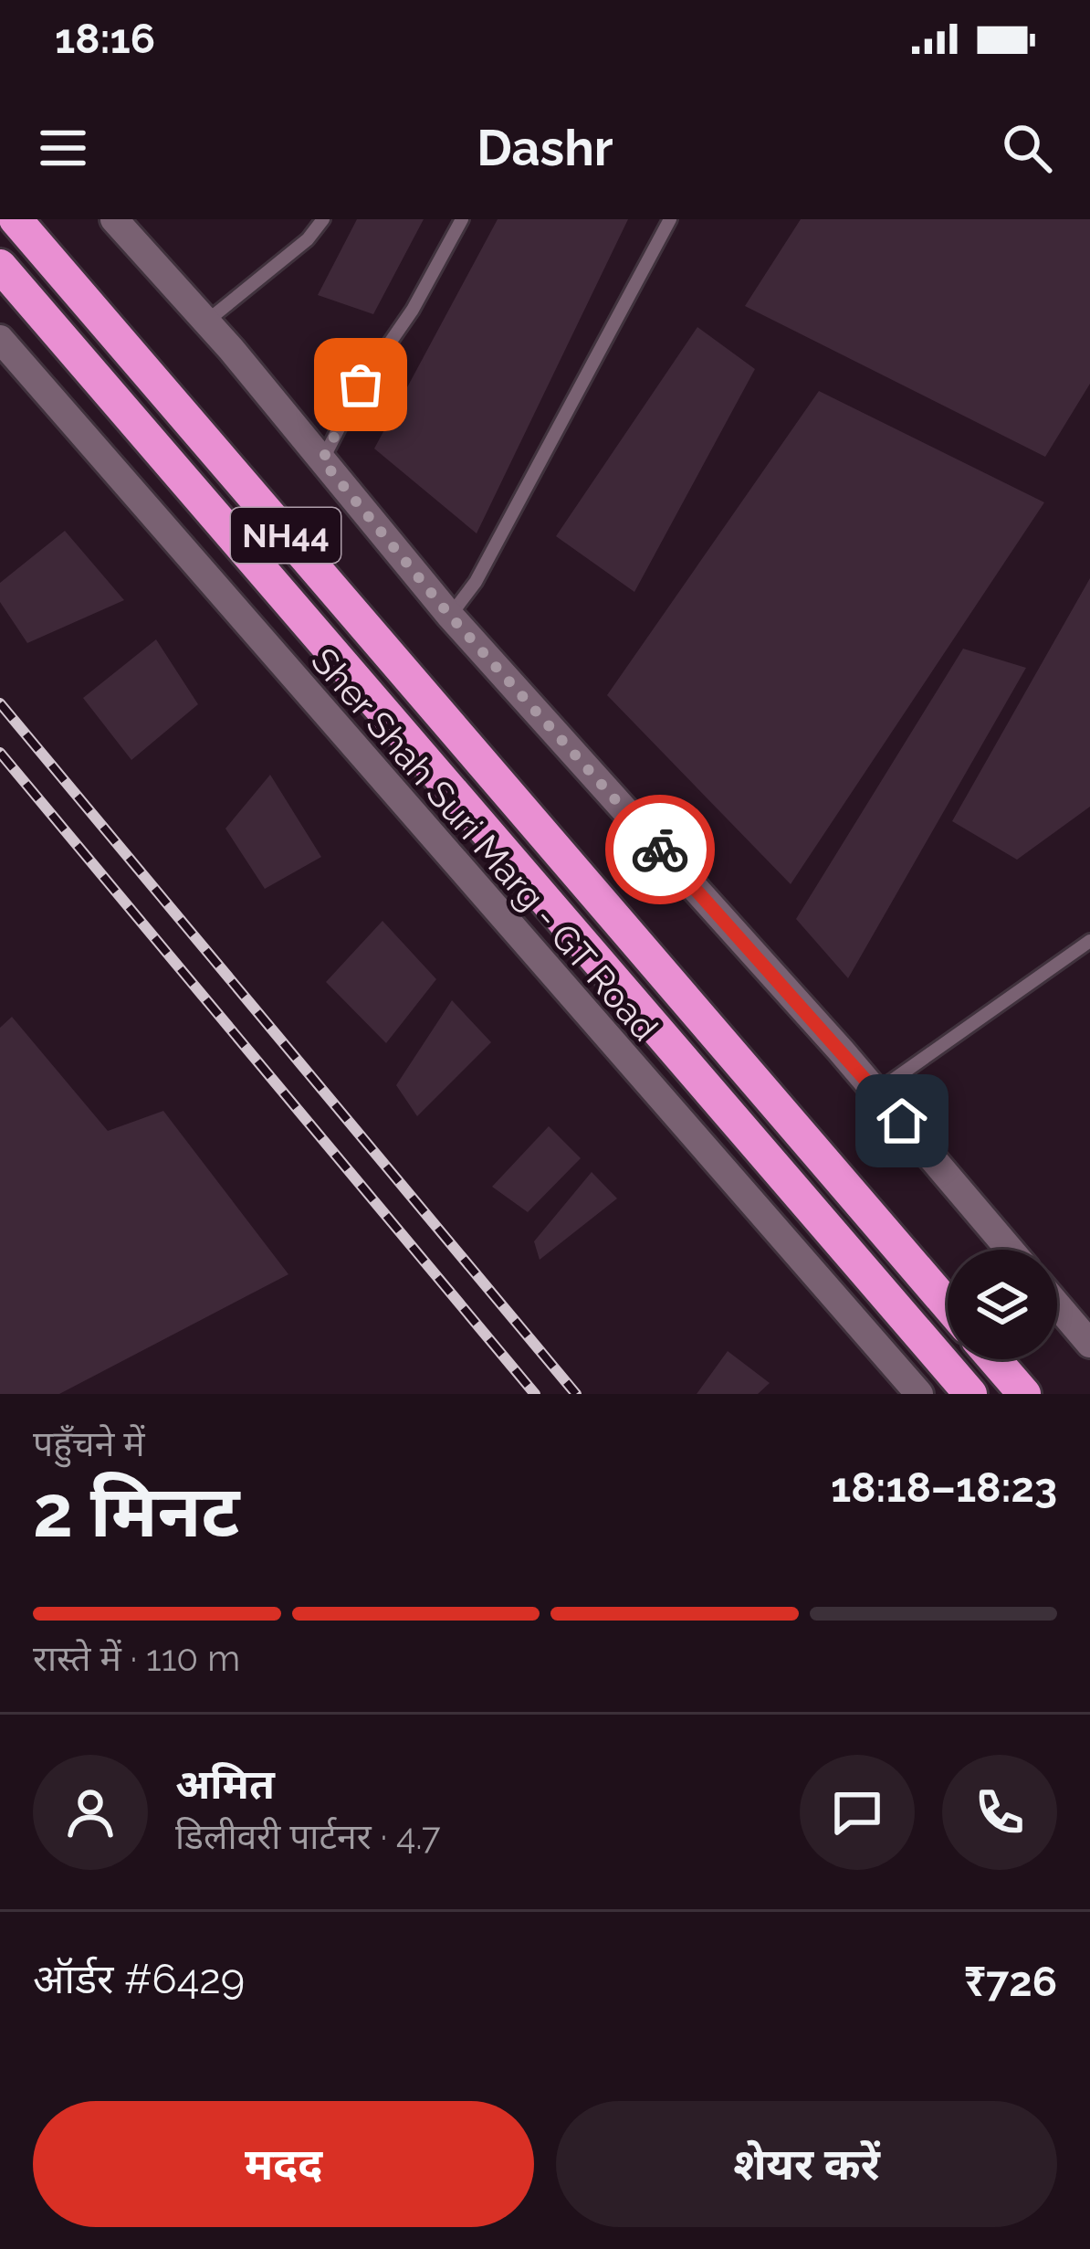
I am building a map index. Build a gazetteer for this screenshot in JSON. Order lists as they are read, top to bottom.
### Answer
{
  "streets": {
    "highway": ["NH44"],
    "street": ["Sher Shah Suri Marg - GT Road"]
  },
  "page": {
    "status": "18:16",
    "header": "Dashr",
    "heading": ["2 मिनट", "पहुँचने में", "18:18–18:23"],
    "panel": [
      "अमित",
      "डिलीवरी पार्टनर · 4.7",
      "ऑर्डर #6429",
      "₹726"
    ],
    "bar": "रास्ते में · 110 m",
    "buttons": ["मदद", "शेयर करें"]
  }
}
